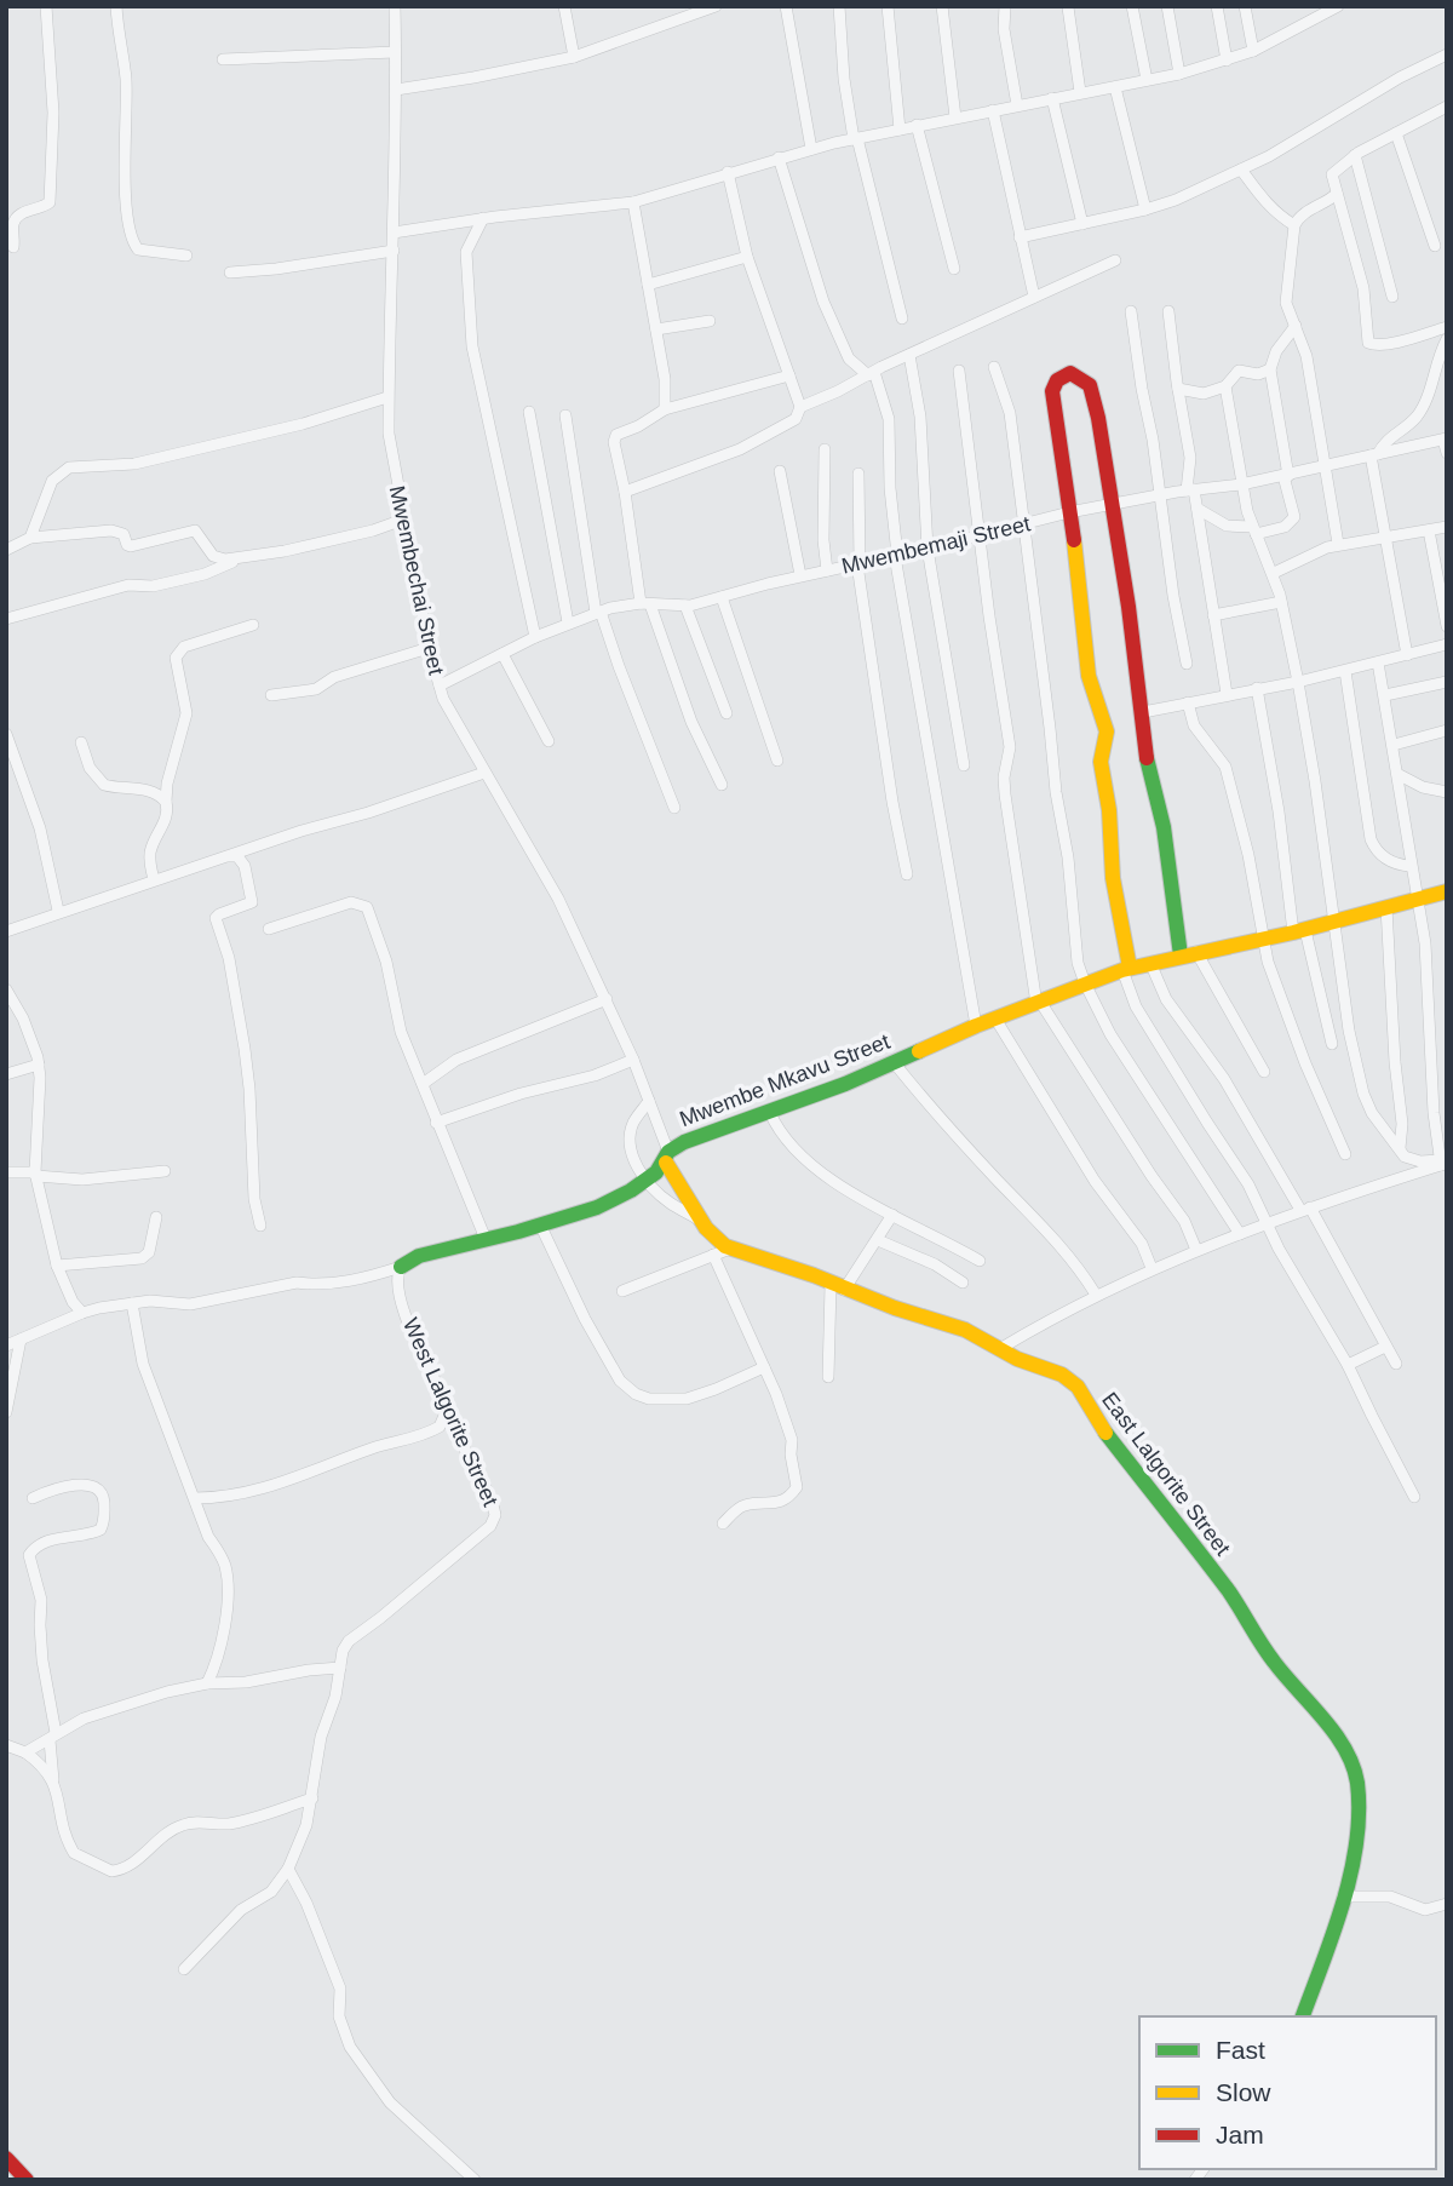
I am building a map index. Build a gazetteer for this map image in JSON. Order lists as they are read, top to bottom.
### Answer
{
  "streets": {
    "street": [
      "Mwembemaji Street",
      "Mwembechai Street",
      "Mwembe Mkavu Street",
      "West Lalgorite Street",
      "East Lalgorite Street"
    ]
  },
  "crossings": [
    ["Mwembemaji Street", "Mwembechai Street"],
    ["Mwembechai Street", "Mwembe Mkavu Street"],
    ["Mwembechai Street", "East Lalgorite Street"],
    ["Mwembe Mkavu Street", "West Lalgorite Street"],
    ["Mwembe Mkavu Street", "East Lalgorite Street"]
  ],
  "legend": ["Fast", "Slow", "Jam"]
}
